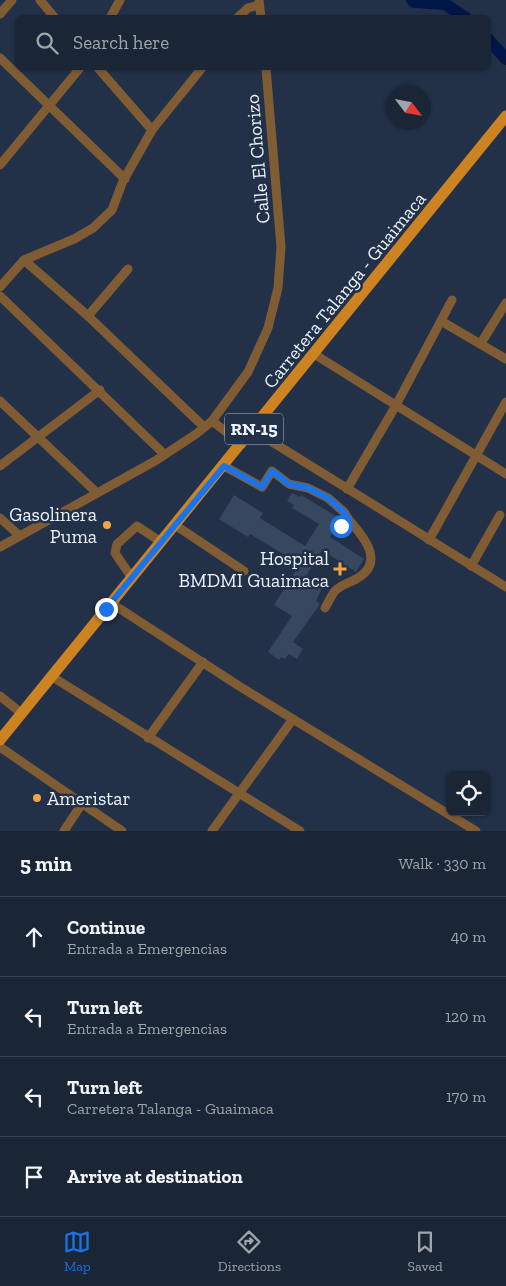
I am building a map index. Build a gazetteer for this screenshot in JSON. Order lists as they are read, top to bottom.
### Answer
{
  "streets": {
    "main road": ["Carretera Talanga - Guaimaca", "RN-15"],
    "street": ["Calle El Chorizo"]
  },
  "places": {
    "other": ["Gasolinera Puma", "Ameristar"],
    "health": ["Hospital BMDMI Guaimaca"]
  },
  "north": "bottom right",
  "page": {
    "search": "Search here",
    "heading": ["5 min", "Walk · 330 m"],
    "list": [
      ["Continue", "Entrada a Emergencias", "40 m"],
      ["Turn left", "Entrada a Emergencias", "120 m"],
      ["Turn left", "Carretera Talanga - Guaimaca", "170 m"],
      "Arrive at destination"
    ],
    "nav": ["Map", "Directions", "Saved"]
  }
}
